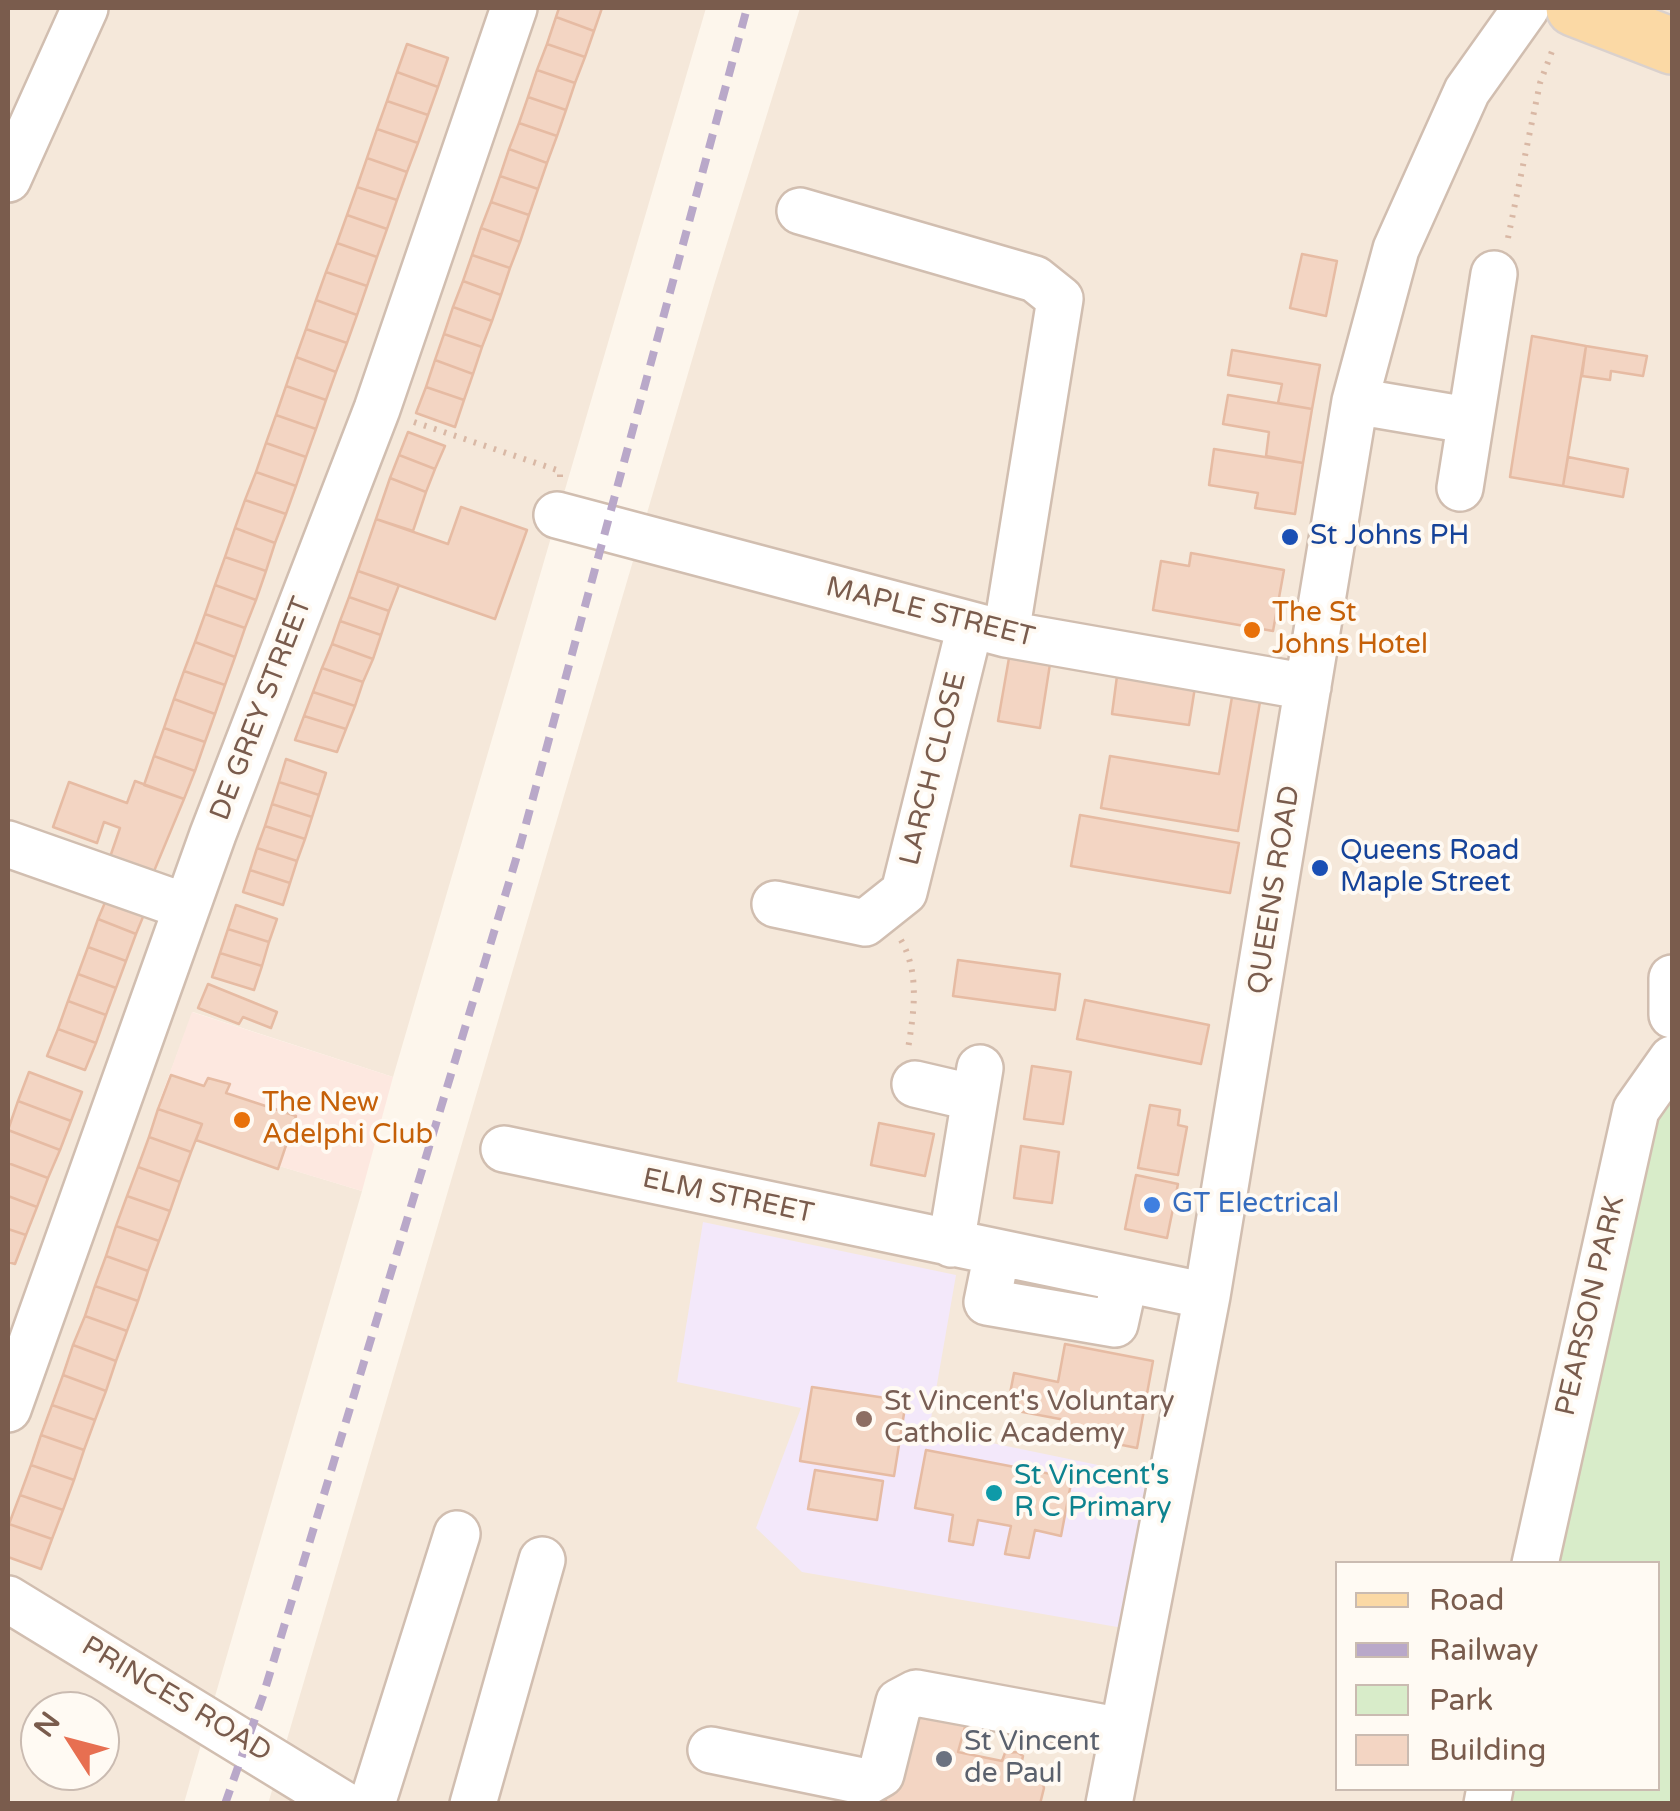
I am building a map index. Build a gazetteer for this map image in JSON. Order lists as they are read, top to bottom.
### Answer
{
  "streets": {
    "street": [
      "MAPLE STREET",
      "DE GREY STREET",
      "LARCH CLOSE",
      "QUEENS ROAD",
      "ELM STREET",
      "PEARSON PARK",
      "PRINCES ROAD"
    ]
  },
  "crossings": [
    ["MAPLE STREET", "LARCH CLOSE"],
    ["MAPLE STREET", "QUEENS ROAD"],
    ["QUEENS ROAD", "ELM STREET"]
  ],
  "places": [
    "St Johns PH",
    "The St Johns Hotel",
    "Queens Road Maple Street",
    "The New Adelphi Club",
    "GT Electrical",
    "St Vincent's Voluntary Catholic Academy",
    "St Vincent's R C Primary",
    "St Vincent de Paul"
  ],
  "legend": [
    "Road",
    "Railway",
    "Park",
    "Building"
  ],
  "north": "top left"
}
